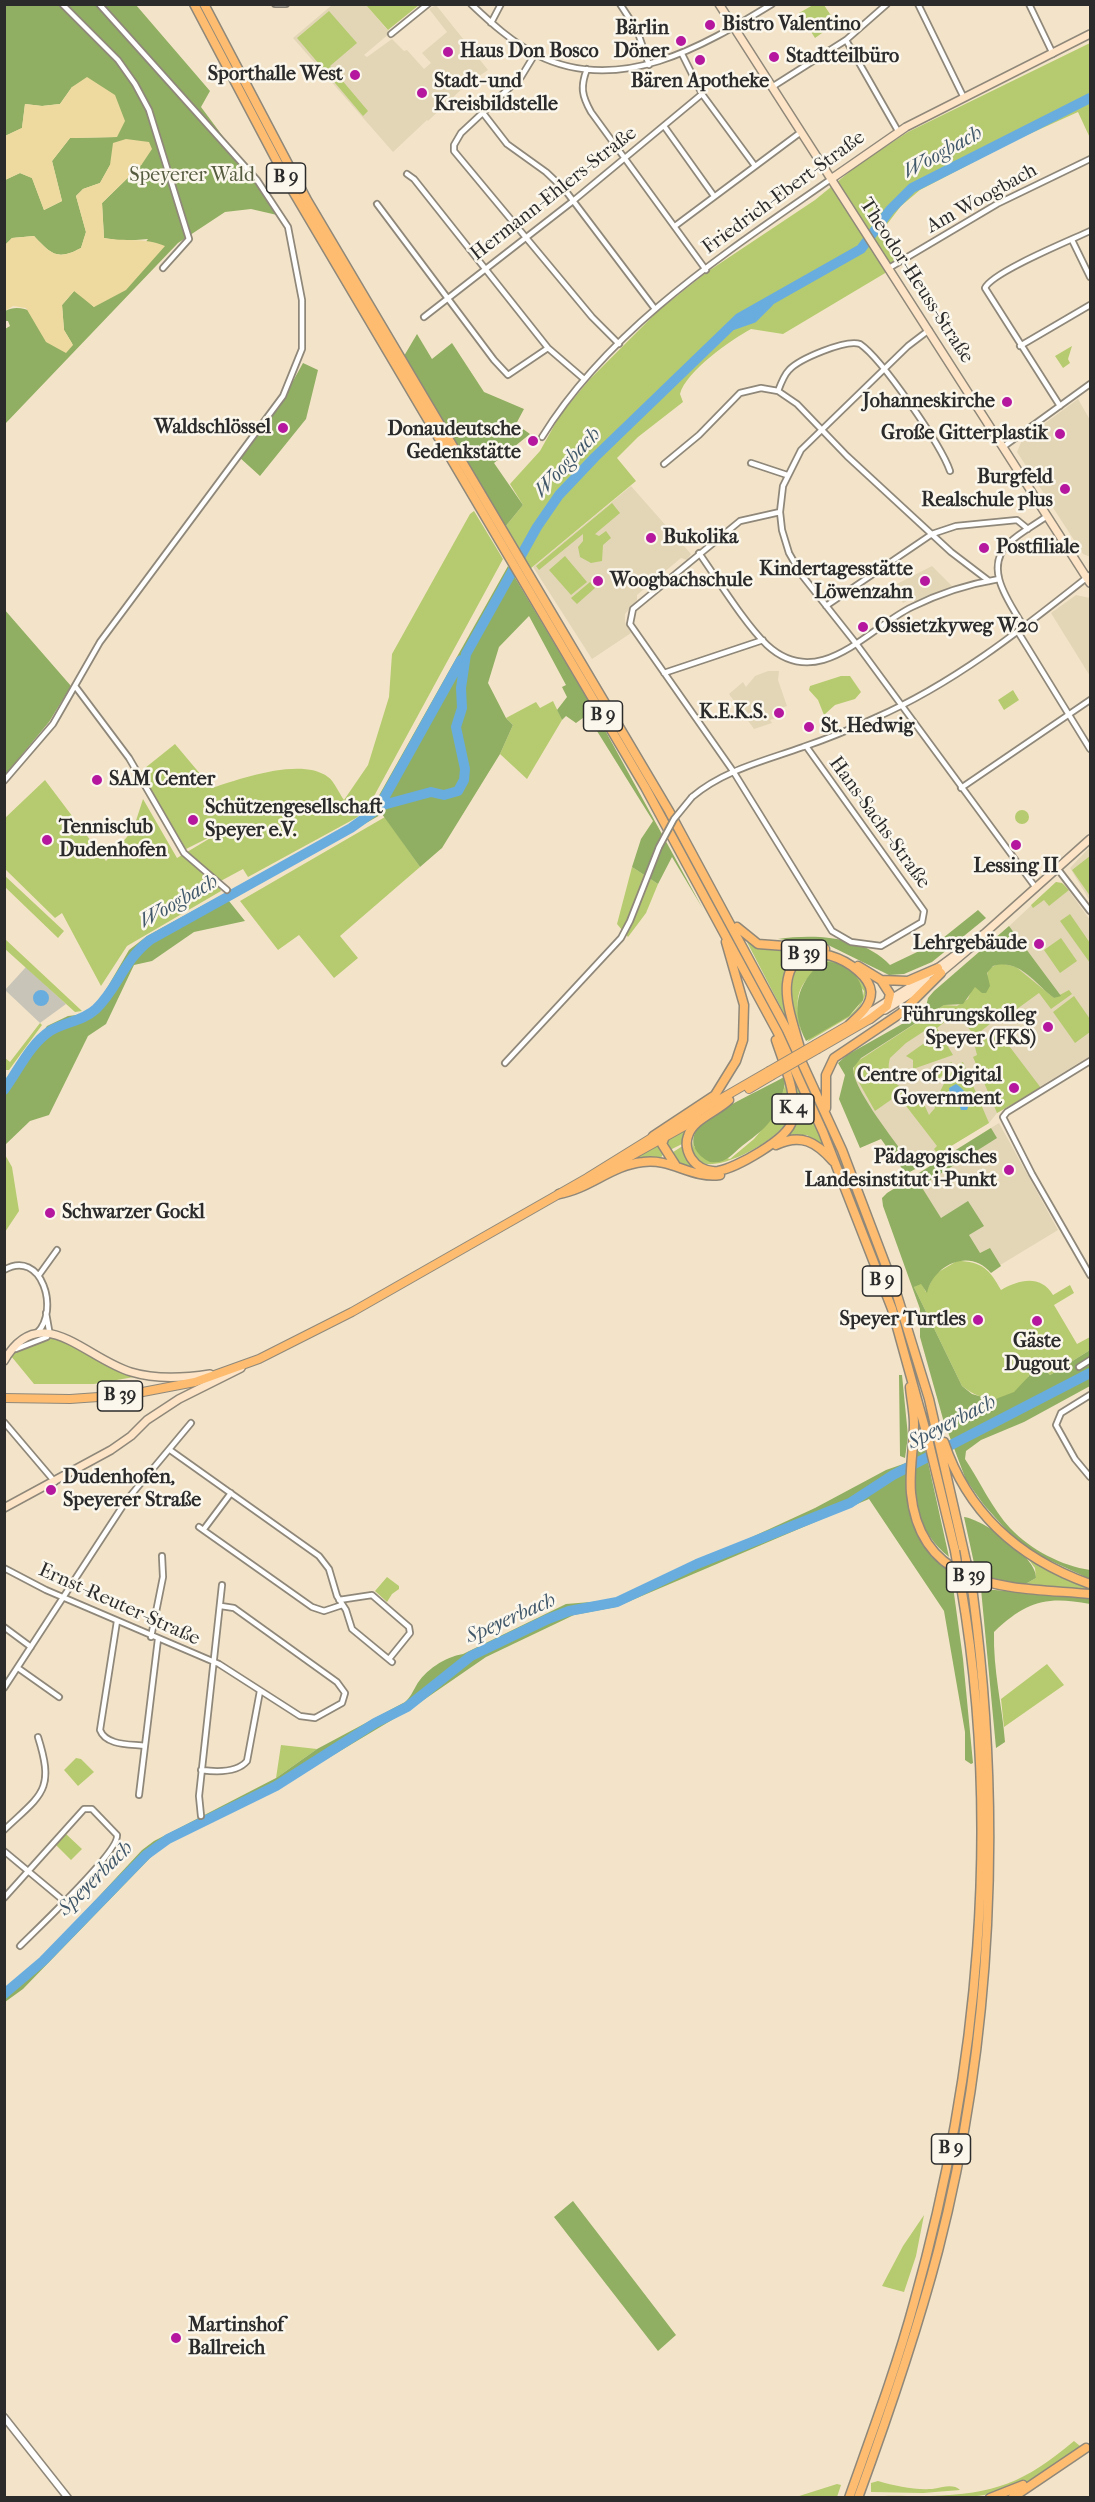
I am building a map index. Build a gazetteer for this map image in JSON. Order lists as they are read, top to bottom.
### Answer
{
  "streets": {
    "highway": ["B 9", "B 39", "K 4"],
    "main road": ["Friedrich-Ebert-Straße", "Theodor-Heuss-Straße"],
    "street": [
      "Hermann-Ehlers-Straße",
      "Am Woogbach",
      "Hans-Sachs-Straße",
      "Ernst-Reuter-Straße"
    ]
  },
  "crossings": [
    ["B 9", "B 39"],
    ["B 9", "K 4"],
    ["Friedrich-Ebert-Straße", "Theodor-Heuss-Straße"],
    ["Am Woogbach", "Theodor-Heuss-Straße"],
    ["B 39", "K 4"]
  ],
  "water": ["Woogbach", "Speyerbach"],
  "parks": ["Speyerer Wald"],
  "places": [
    "Bistro Valentino",
    "Bärlin Döner",
    "Haus Don Bosco",
    "Stadtteilbüro",
    "Bären Apotheke",
    "Sporthalle West",
    "Stadt- und Kreisbildstelle",
    "Johanneskirche",
    "Waldschlössel",
    "Große Gitterplastik",
    "Donaudeutsche Gedenkstätte",
    "Burgfeld Realschule plus",
    "Bukolika",
    "Postfiliale",
    "Woogbachschule",
    "Kindertagesstätte Löwenzahn",
    "Ossietzkyweg W20",
    "K.E.K.S.",
    "St. Hedwig",
    "SAM Center",
    "Schützengesellschaft Speyer e.V.",
    "Tennisclub Dudenhofen",
    "Lessing II",
    "Lehrgebäude",
    "Führungskolleg Speyer (FKS)",
    "Centre of Digital Government",
    "Pädagogisches Landesinstitut i-Punkt",
    "Schwarzer Gockl",
    "Speyer Turtles",
    "Gäste Dugout",
    "Dudenhofen, Speyerer Straße",
    "Martinshof Ballreich"
  ]
}
